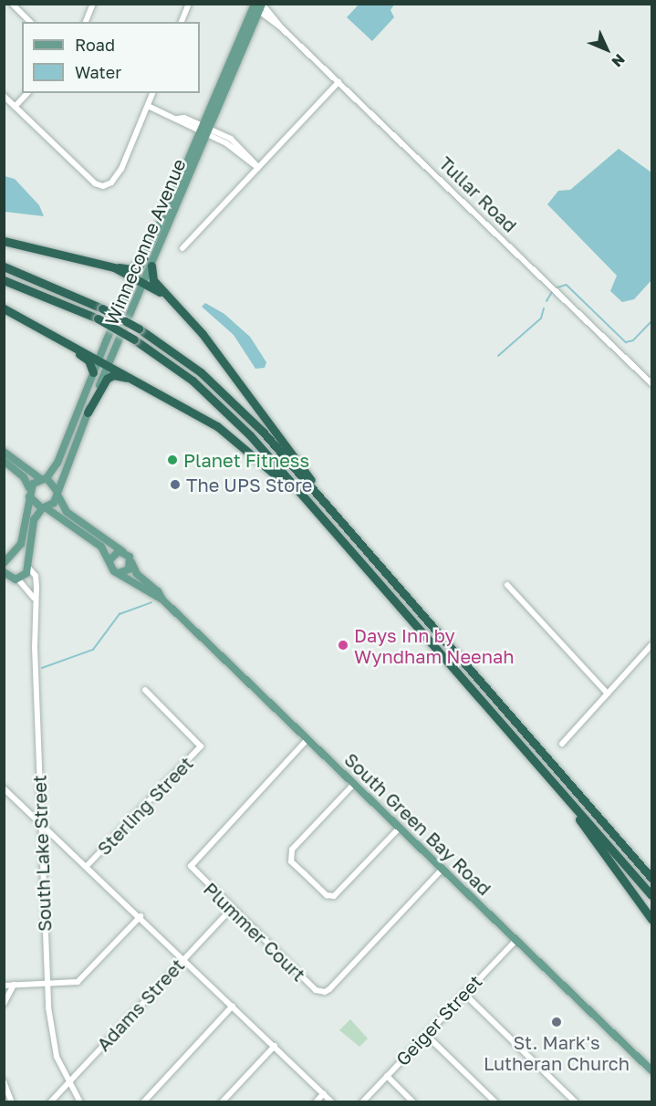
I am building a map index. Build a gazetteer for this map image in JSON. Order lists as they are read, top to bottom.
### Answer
{
  "streets": {
    "main road": ["Winneconne Avenue", "South Green Bay Road"],
    "street": [
      "Tullar Road",
      "Sterling Street",
      "South Lake Street",
      "Plummer Court",
      "Adams Street",
      "Geiger Street"
    ]
  },
  "crossings": [
    ["Tullar Road", "Winneconne Avenue"],
    ["South Green Bay Road", "Plummer Court"],
    ["South Green Bay Road", "Geiger Street"],
    ["South Lake Street", "Adams Street"],
    ["Plummer Court", "Adams Street"]
  ],
  "places": [
    "Planet Fitness",
    "The UPS Store",
    "Days Inn by Wyndham Neenah",
    "St. Mark's Lutheran Church"
  ],
  "legend": ["Road", "Water"],
  "north": "bottom right"
}
